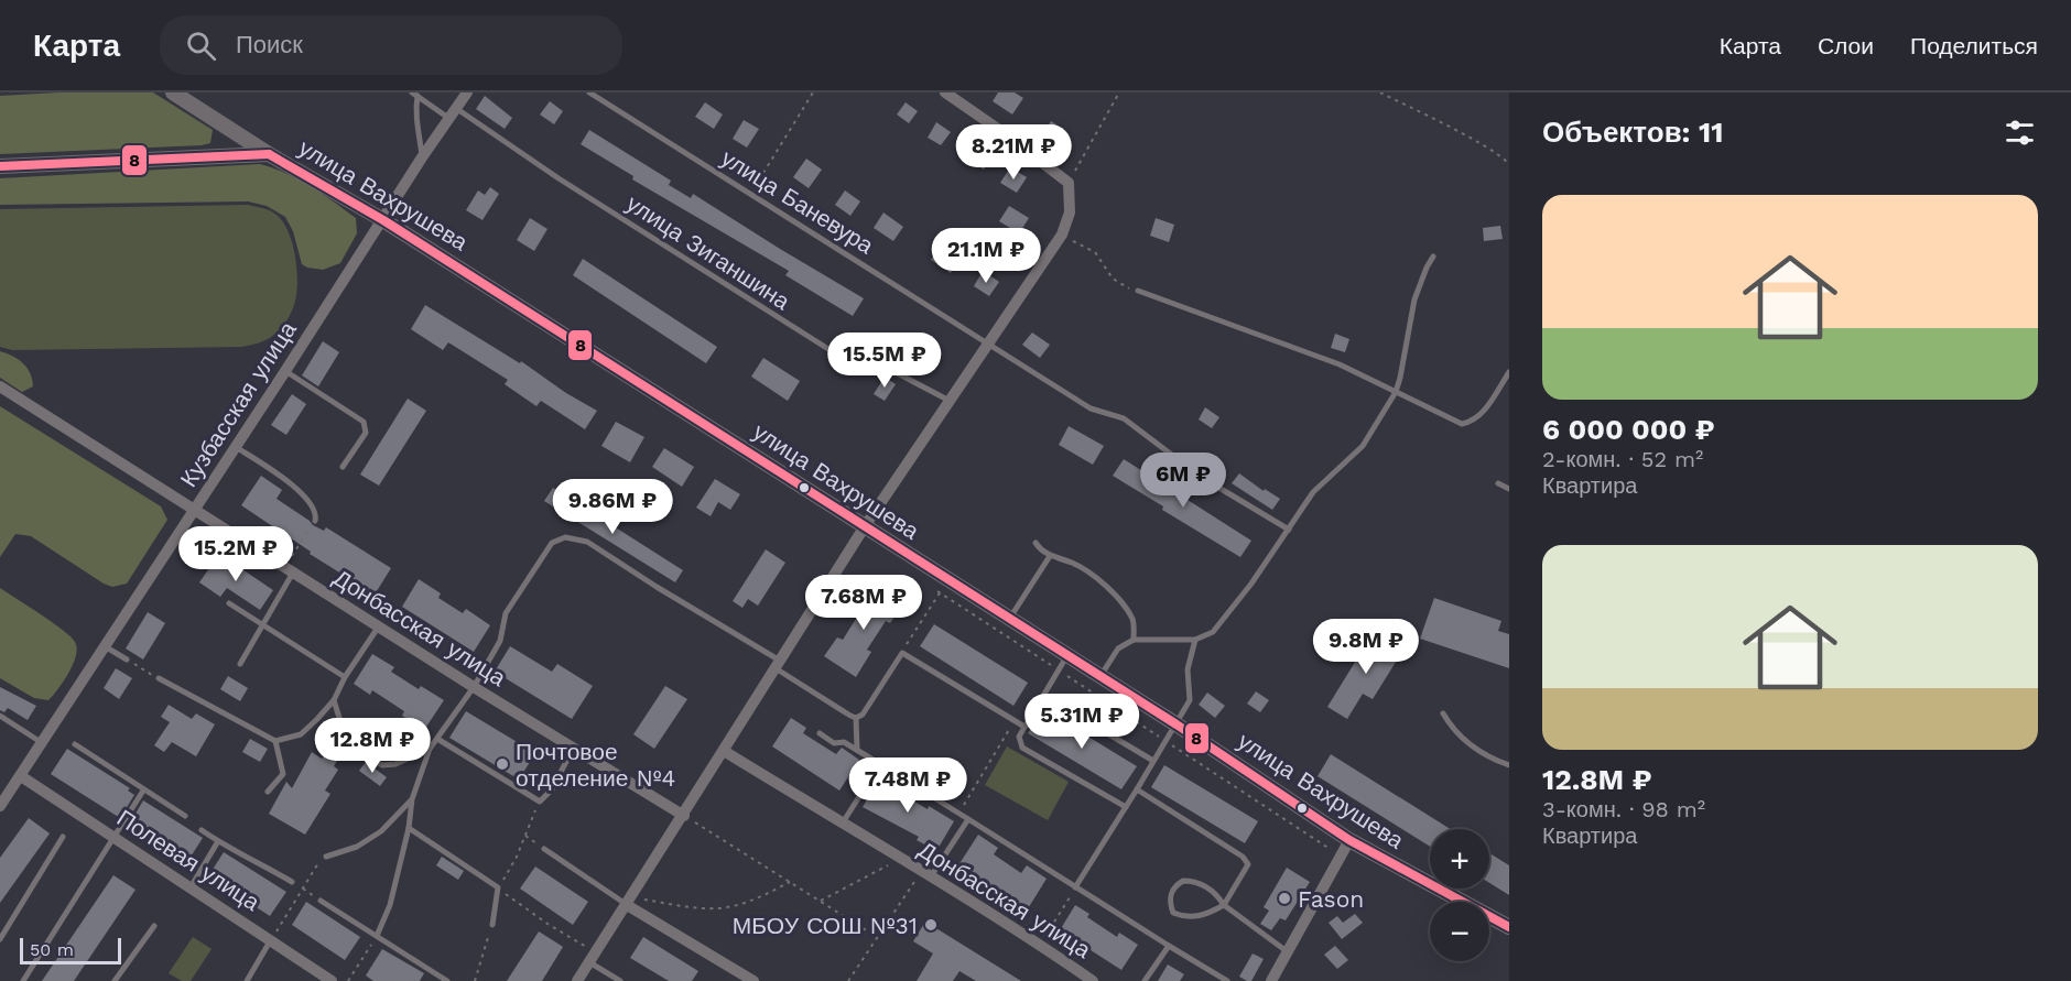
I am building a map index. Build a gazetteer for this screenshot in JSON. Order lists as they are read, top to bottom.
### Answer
{
  "streets": {
    "main road": ["улица Вахрушева"],
    "street": ["Кузбасская улица", "Донбасская улица", "Полевая улица"],
    "lane": ["улица Баневура", "улица Зиганшина"]
  },
  "crossings": [
    ["улица Вахрушева", "Кузбасская улица"],
    ["улица Зиганшина", "Кузбасская улица"],
    ["Кузбасская улица", "Донбасская улица"],
    ["Кузбасская улица", "Полевая улица"]
  ],
  "places": ["Почтовое отделение №4", "Fason", "МБОУ СОШ №31"],
  "lines": ["transit line 8"],
  "scale_bar": "50 m",
  "page": {
    "header": "Карта",
    "search": "Поиск",
    "nav": ["Карта", "Слои", "Поделиться"],
    "heading": "Объектов: 11",
    "price": [
      "8.21M ₽",
      "21.1M ₽",
      "15.5M ₽",
      "6M ₽",
      "9.86M ₽",
      "15.2M ₽",
      "7.68M ₽",
      "9.8M ₽",
      "5.31M ₽",
      "12.8M ₽",
      "7.48M ₽"
    ],
    "list": [
      {
        "name": "6 000 000 ₽",
        "note": "2-комн. · 52 m² · Квартира"
      },
      {
        "name": "12.8M ₽",
        "note": "3-комн. · 98 m² · Квартира"
      }
    ],
    "map_buttons": ["+", "−"],
    "scale": "50 m"
  }
}
